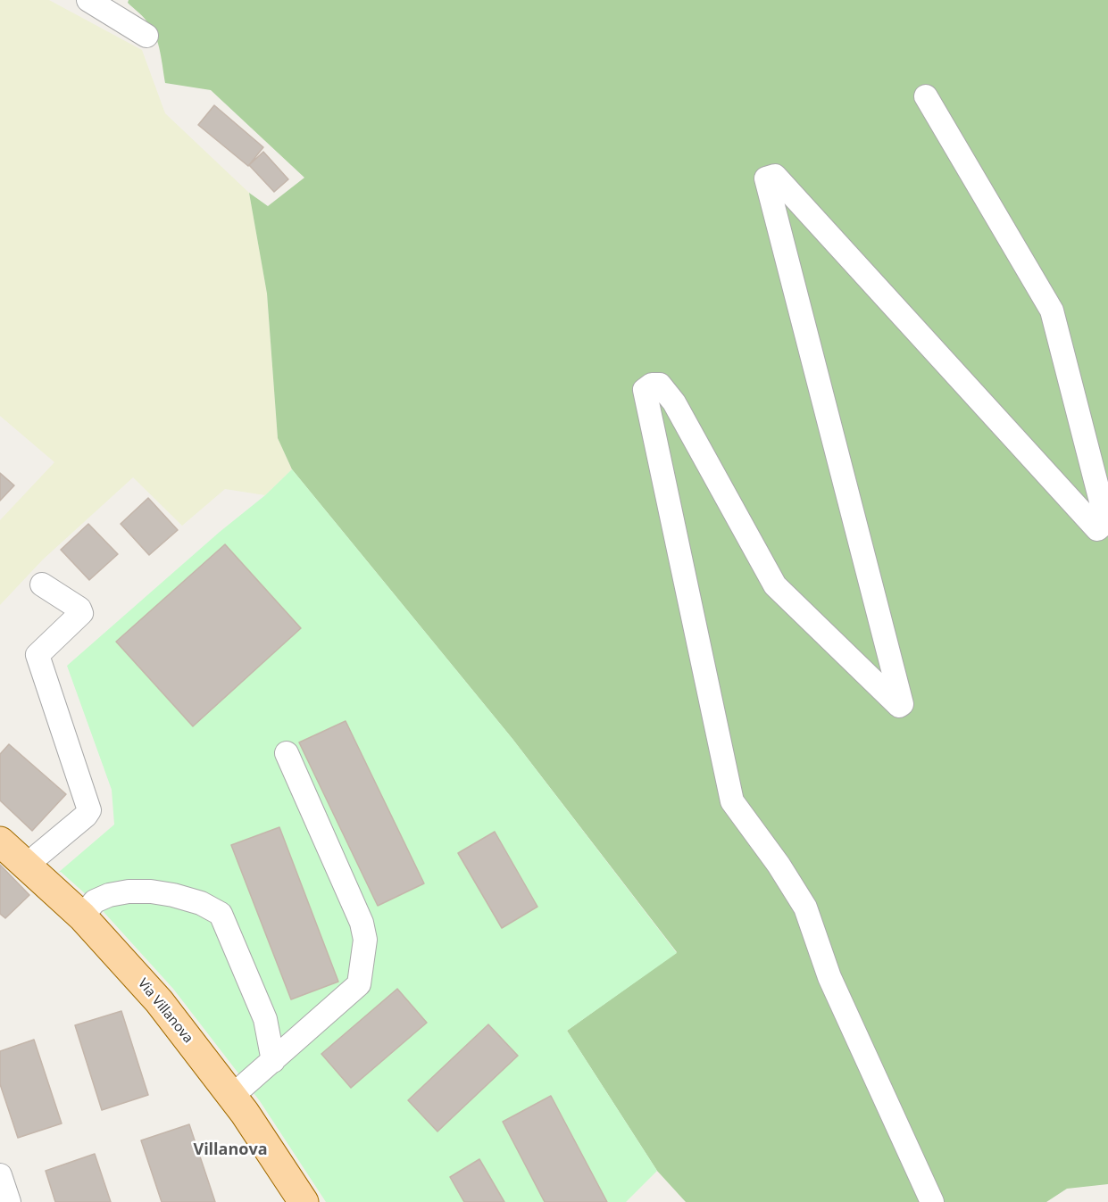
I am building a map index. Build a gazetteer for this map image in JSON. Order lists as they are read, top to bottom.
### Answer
{
  "streets": {
    "main road": ["Via Villanova"]
  },
  "districts": ["Villanova"]
}
